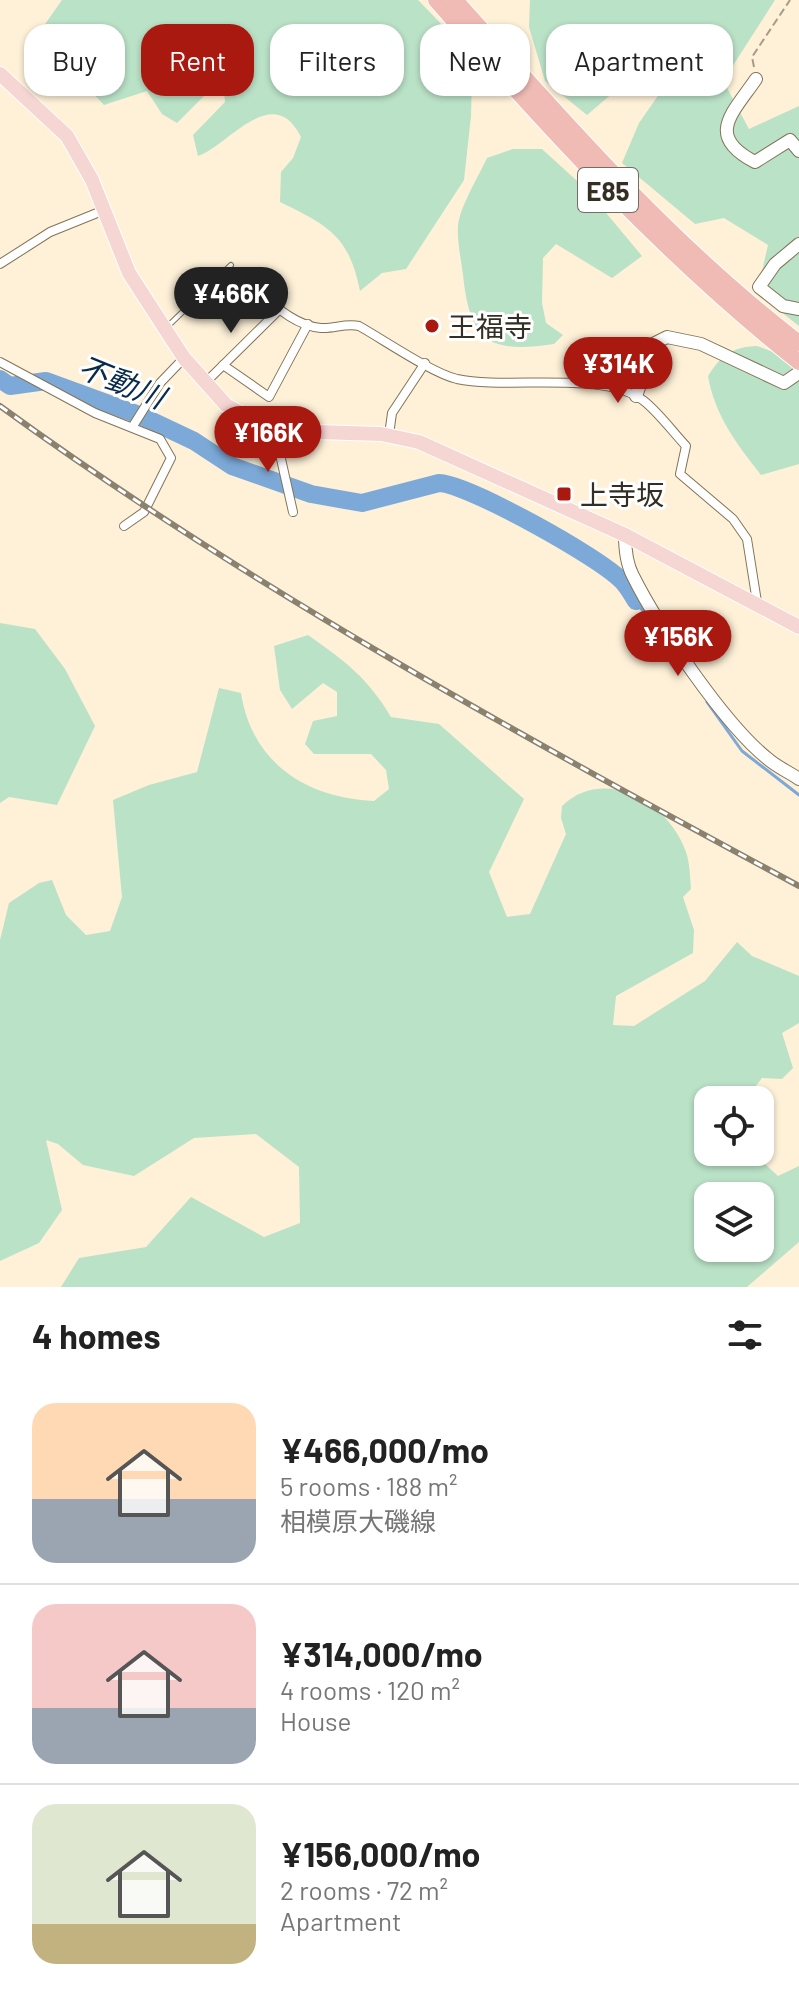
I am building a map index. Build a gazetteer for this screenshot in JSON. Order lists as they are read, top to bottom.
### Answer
{
  "streets": {
    "highway": ["E85"]
  },
  "water": ["不動川"],
  "places": {
    "other": ["王福寺"],
    "transit": ["上寺坂"]
  },
  "page": {
    "chip": [
      "Buy",
      "Rent",
      "Filters",
      "New",
      "Apartment"
    ],
    "price": [
      "¥466K",
      "¥314K",
      "¥166K",
      "¥156K"
    ],
    "heading": "4 homes",
    "list": [
      {
        "name": "¥466,000/mo",
        "note": "5 rooms · 188 m² · 相模原大磯線"
      },
      {
        "name": "¥314,000/mo",
        "note": "4 rooms · 120 m² · House"
      },
      {
        "name": "¥156,000/mo",
        "note": "2 rooms · 72 m² · Apartment"
      }
    ]
  }
}
